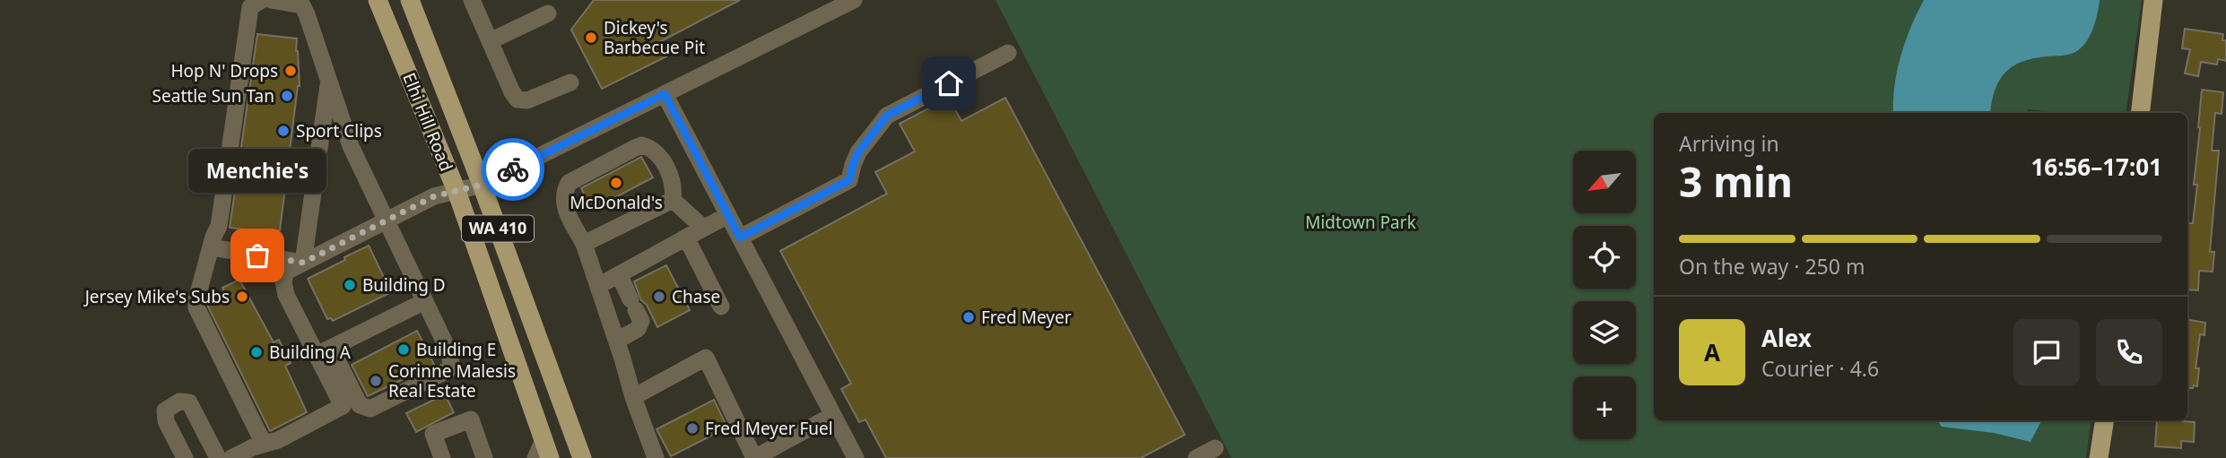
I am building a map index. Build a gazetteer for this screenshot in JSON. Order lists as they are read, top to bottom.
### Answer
{
  "streets": {
    "main road": ["Elhi Hill Road", "WA 410"]
  },
  "parks": ["Midtown Park"],
  "places": [
    "Dickey's Barbecue Pit",
    "Hop N' Drops",
    "Seattle Sun Tan",
    "Sport Clips",
    "McDonald's",
    "Menchie's",
    "Building D",
    "Jersey Mike's Subs",
    "Chase",
    "Fred Meyer",
    "Building E",
    "Building A",
    "Corinne Malesis Real Estate",
    "Fred Meyer Fuel"
  ],
  "north": "bottom left",
  "page": {
    "heading": ["3 min", "Arriving in", "16:56–17:01"],
    "panel": ["Alex", "Courier · 4.6"],
    "bubble": "Menchie's",
    "map_buttons": "+",
    "bar": "On the way · 250 m",
    "round": "A"
  }
}
